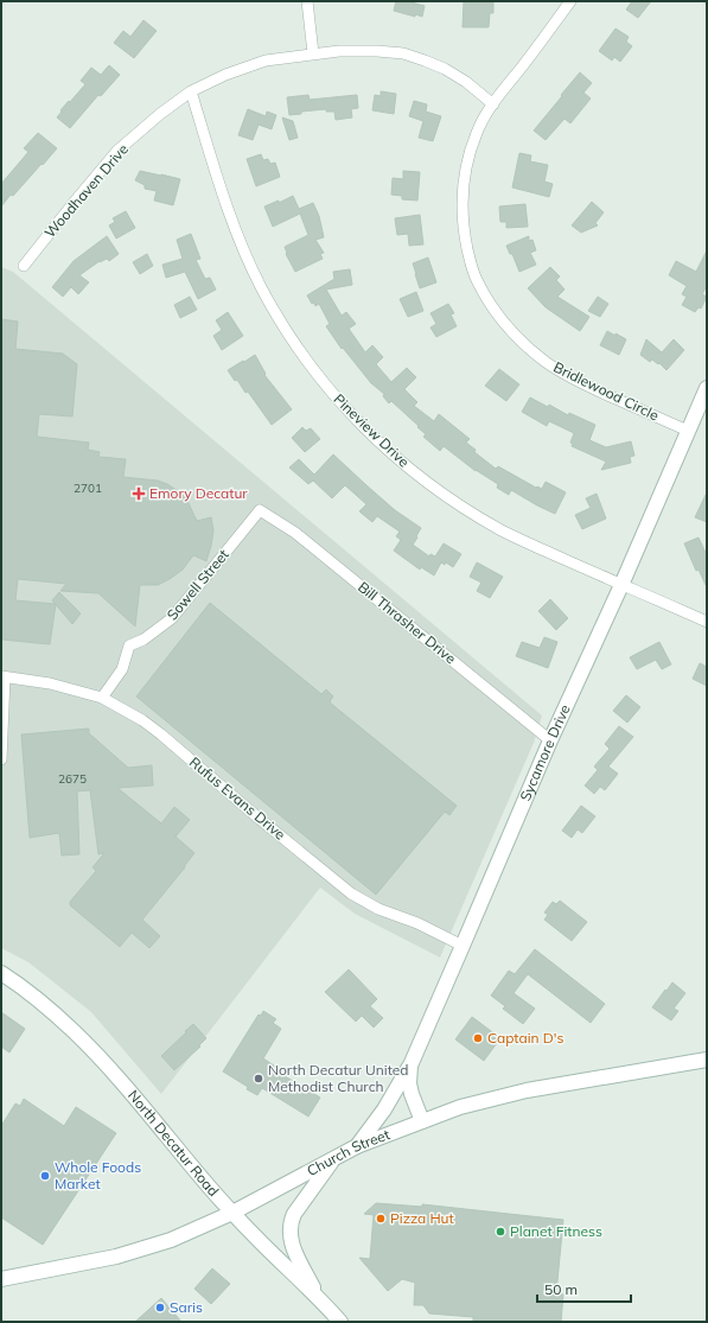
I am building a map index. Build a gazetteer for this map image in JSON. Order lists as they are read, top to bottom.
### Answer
{
  "streets": {
    "main road": ["Sycamore Drive", "North Decatur Road", "Church Street"],
    "street": [
      "Woodhaven Drive",
      "Bridlewood Circle",
      "Pineview Drive",
      "Sowell Street",
      "Bill Thrasher Drive",
      "Rufus Evans Drive"
    ]
  },
  "crossings": [
    ["Woodhaven Drive", "Bridlewood Circle"],
    ["Woodhaven Drive", "Pineview Drive"],
    ["Bridlewood Circle", "Sycamore Drive"],
    ["Pineview Drive", "Sycamore Drive"],
    ["Sowell Street", "Bill Thrasher Drive"],
    ["Sowell Street", "Rufus Evans Drive"],
    ["Bill Thrasher Drive", "Sycamore Drive"],
    ["Sycamore Drive", "Rufus Evans Drive"],
    ["Sycamore Drive", "Church Street"],
    ["North Decatur Road", "Church Street"]
  ],
  "places": {
    "health": ["Emory Decatur"],
    "other": [
      "Captain D's",
      "North Decatur United Methodist Church",
      "Whole Foods Market",
      "Pizza Hut",
      "Planet Fitness",
      "Saris"
    ]
  },
  "house_numbers": ["2701", "2675"],
  "scale_bar": "50 m"
}
